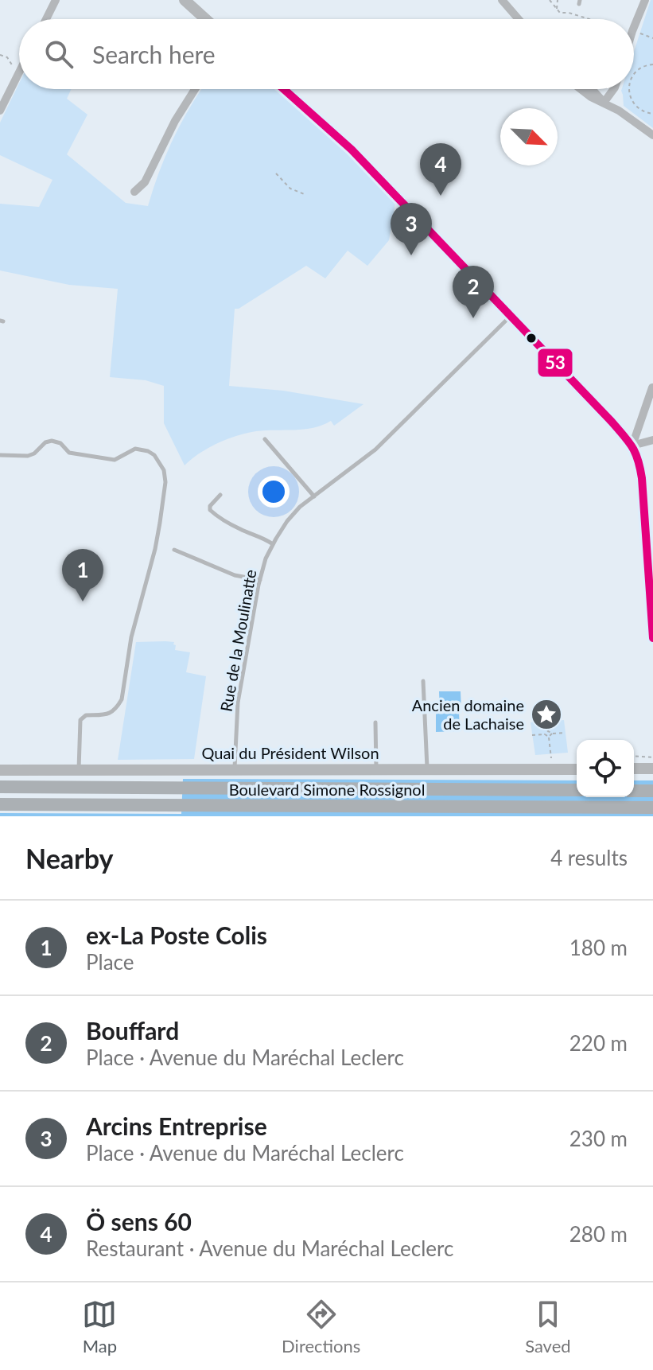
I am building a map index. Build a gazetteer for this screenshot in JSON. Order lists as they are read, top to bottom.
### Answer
{
  "streets": {
    "main road": ["Boulevard Simone Rossignol"],
    "street": ["Quai du Président Wilson"],
    "lane": ["Rue de la Moulinatte"]
  },
  "crossings": [
    ["Rue de la Moulinatte", "Quai du Président Wilson"]
  ],
  "places": {
    "place": ["Ancien domaine de Lachaise"]
  },
  "lines": ["transit line 53"],
  "north": "bottom right",
  "page": {
    "search": "Search here",
    "pins": [
      "4",
      "3",
      "2",
      "1"
    ],
    "heading": ["Nearby", "4 results"],
    "list": [
      {
        "mark": "1",
        "name": "ex-La Poste Colis",
        "note": "Place",
        "value": "180 m"
      },
      {
        "mark": "2",
        "name": "Bouffard",
        "note": "Place · Avenue du Maréchal Leclerc",
        "value": "220 m"
      },
      {
        "mark": "3",
        "name": "Arcins Entreprise",
        "note": "Place · Avenue du Maréchal Leclerc",
        "value": "230 m"
      },
      {
        "mark": "4",
        "name": "Ö sens 60",
        "note": "Restaurant · Avenue du Maréchal Leclerc",
        "value": "280 m"
      }
    ],
    "nav": ["Map", "Directions", "Saved"]
  }
}
